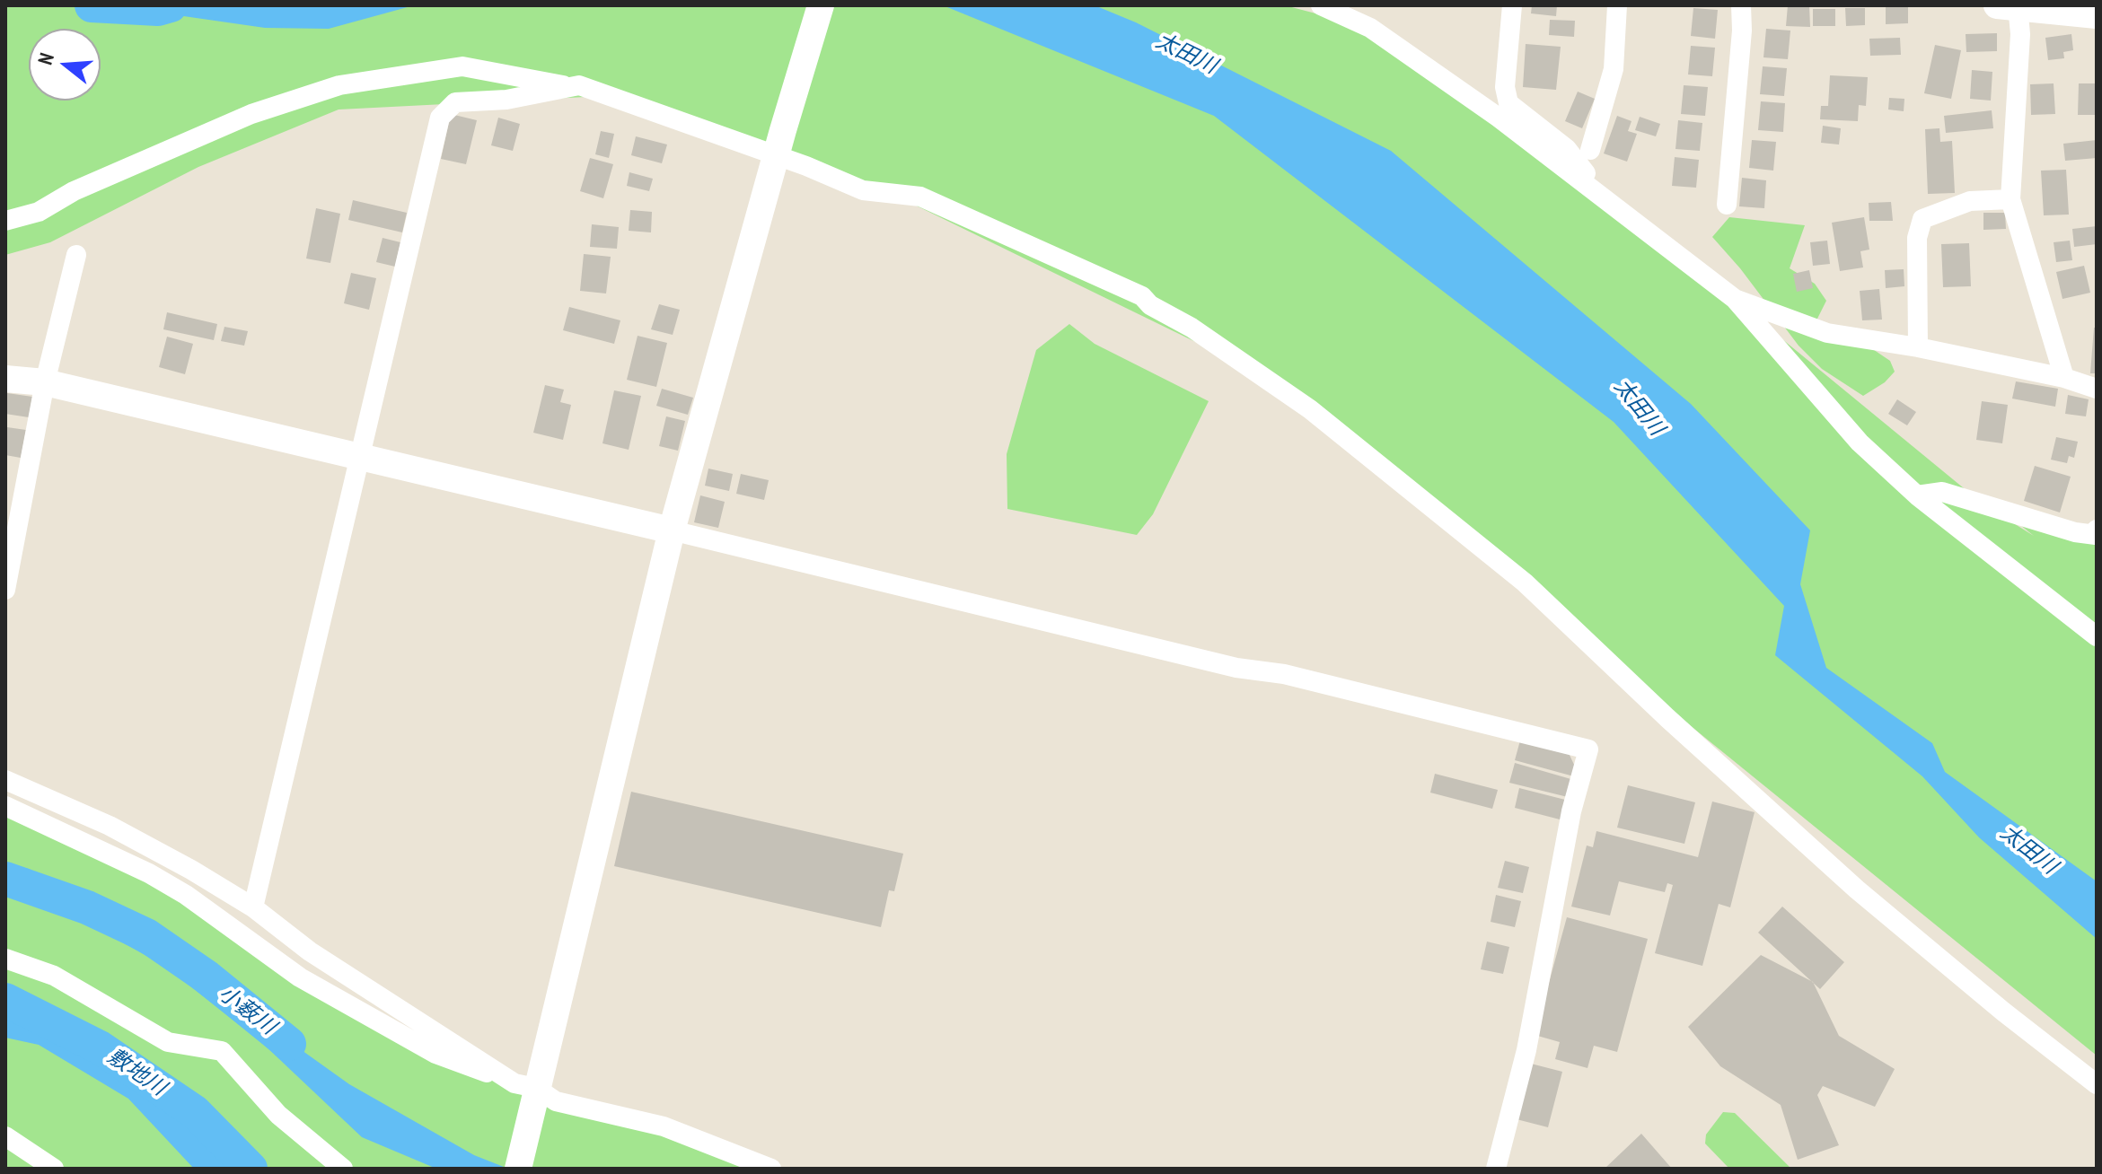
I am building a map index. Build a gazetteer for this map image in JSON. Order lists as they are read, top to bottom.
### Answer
{
  "water": ["太田川", "小薮川", "敷地川"],
  "north": "left"
}
